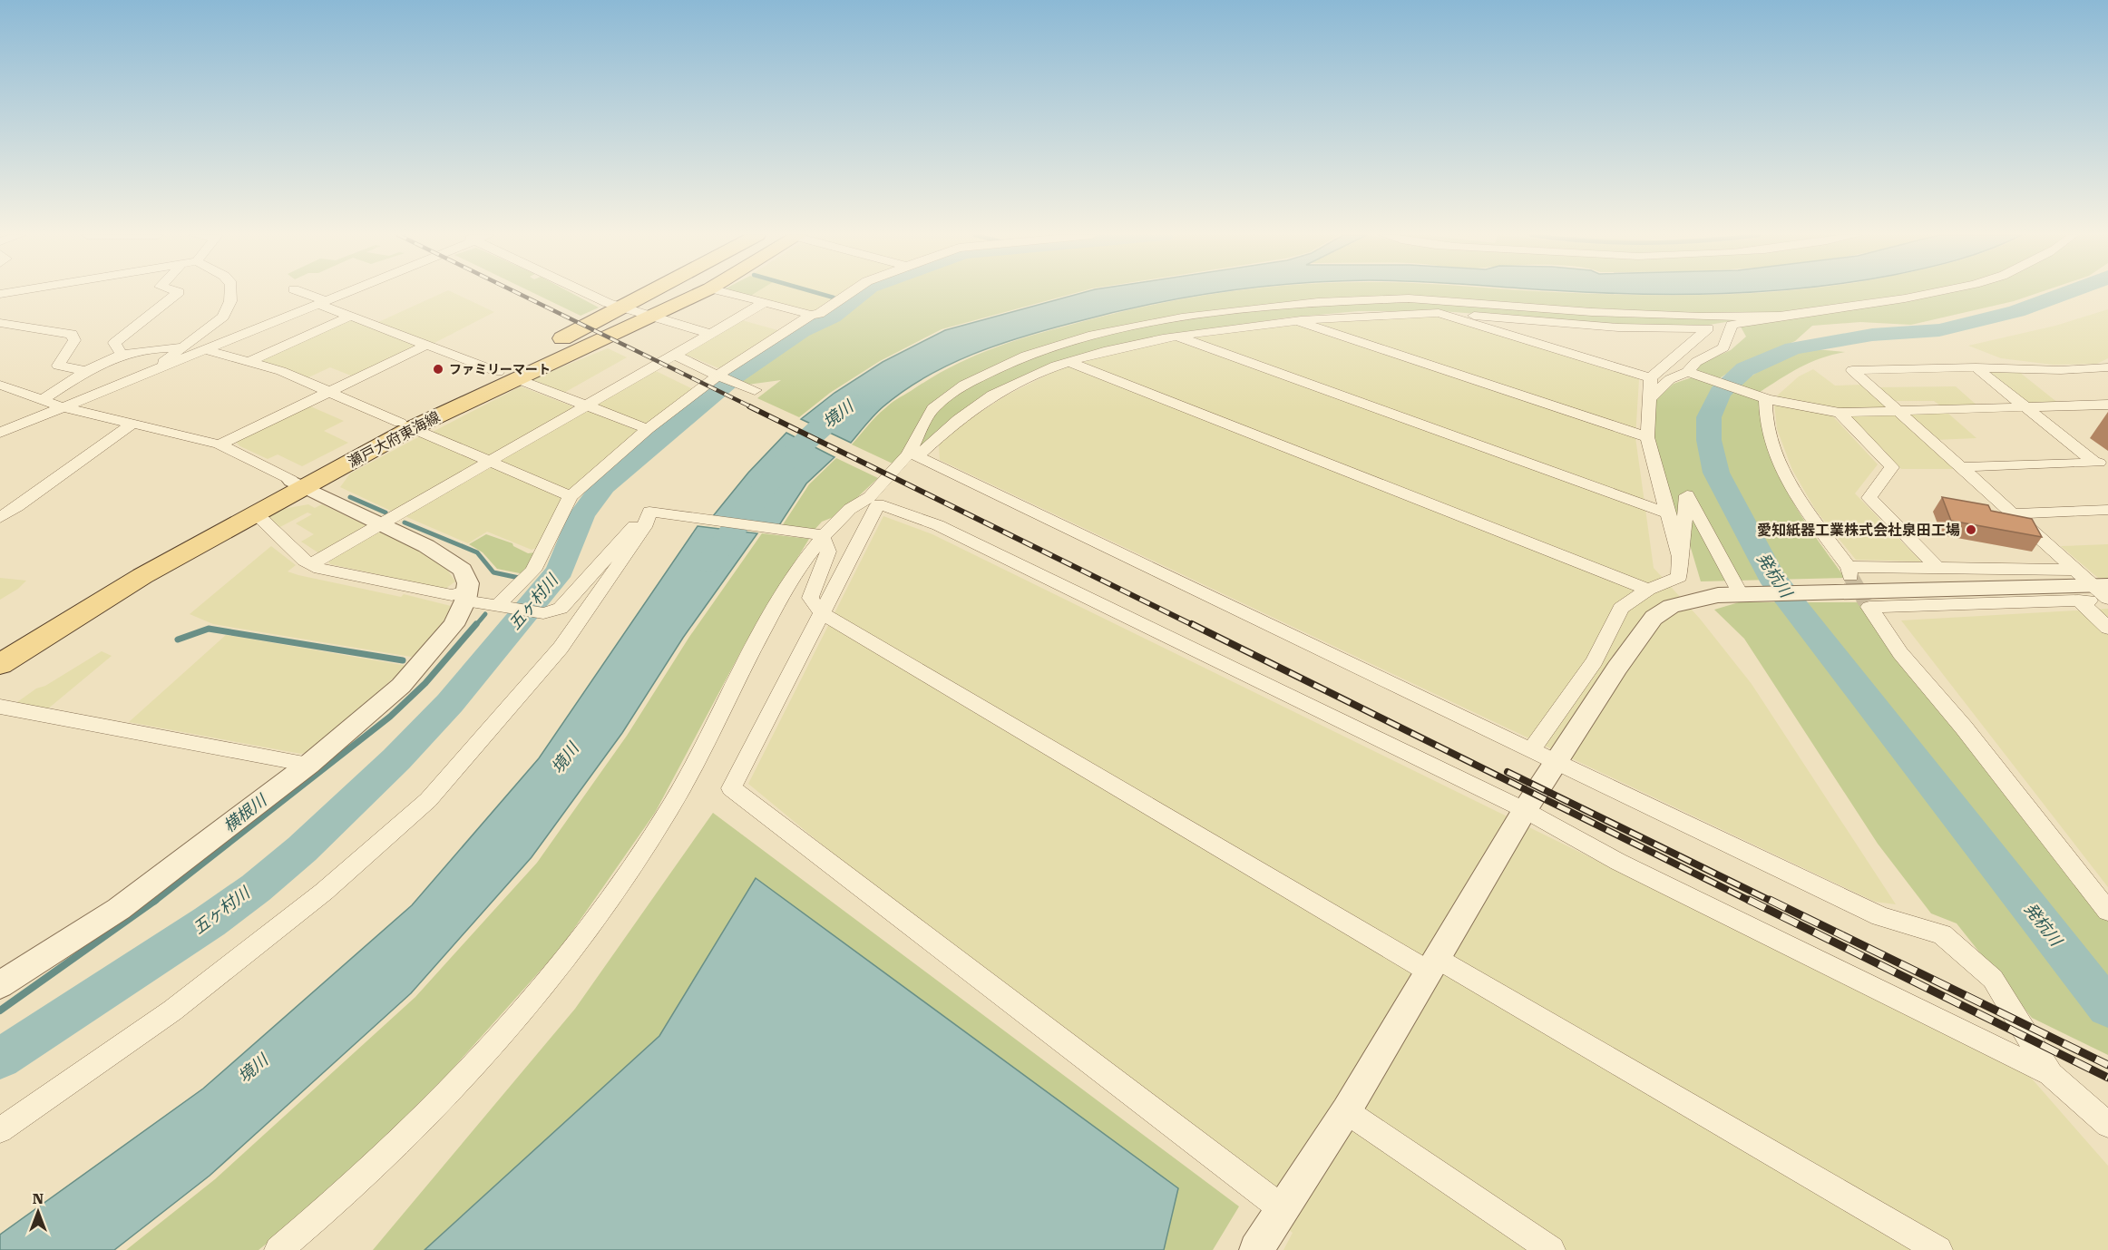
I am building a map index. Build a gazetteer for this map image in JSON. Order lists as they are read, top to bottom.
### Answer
{
  "streets": {
    "main road": ["瀬戸大府東海線"]
  },
  "water": [
    "境川",
    "発杭川",
    "五ヶ村川",
    "横根川"
  ],
  "places": ["ファミリーマート", "愛知紙器工業株式会社泉田工場"],
  "north": "top"
}
